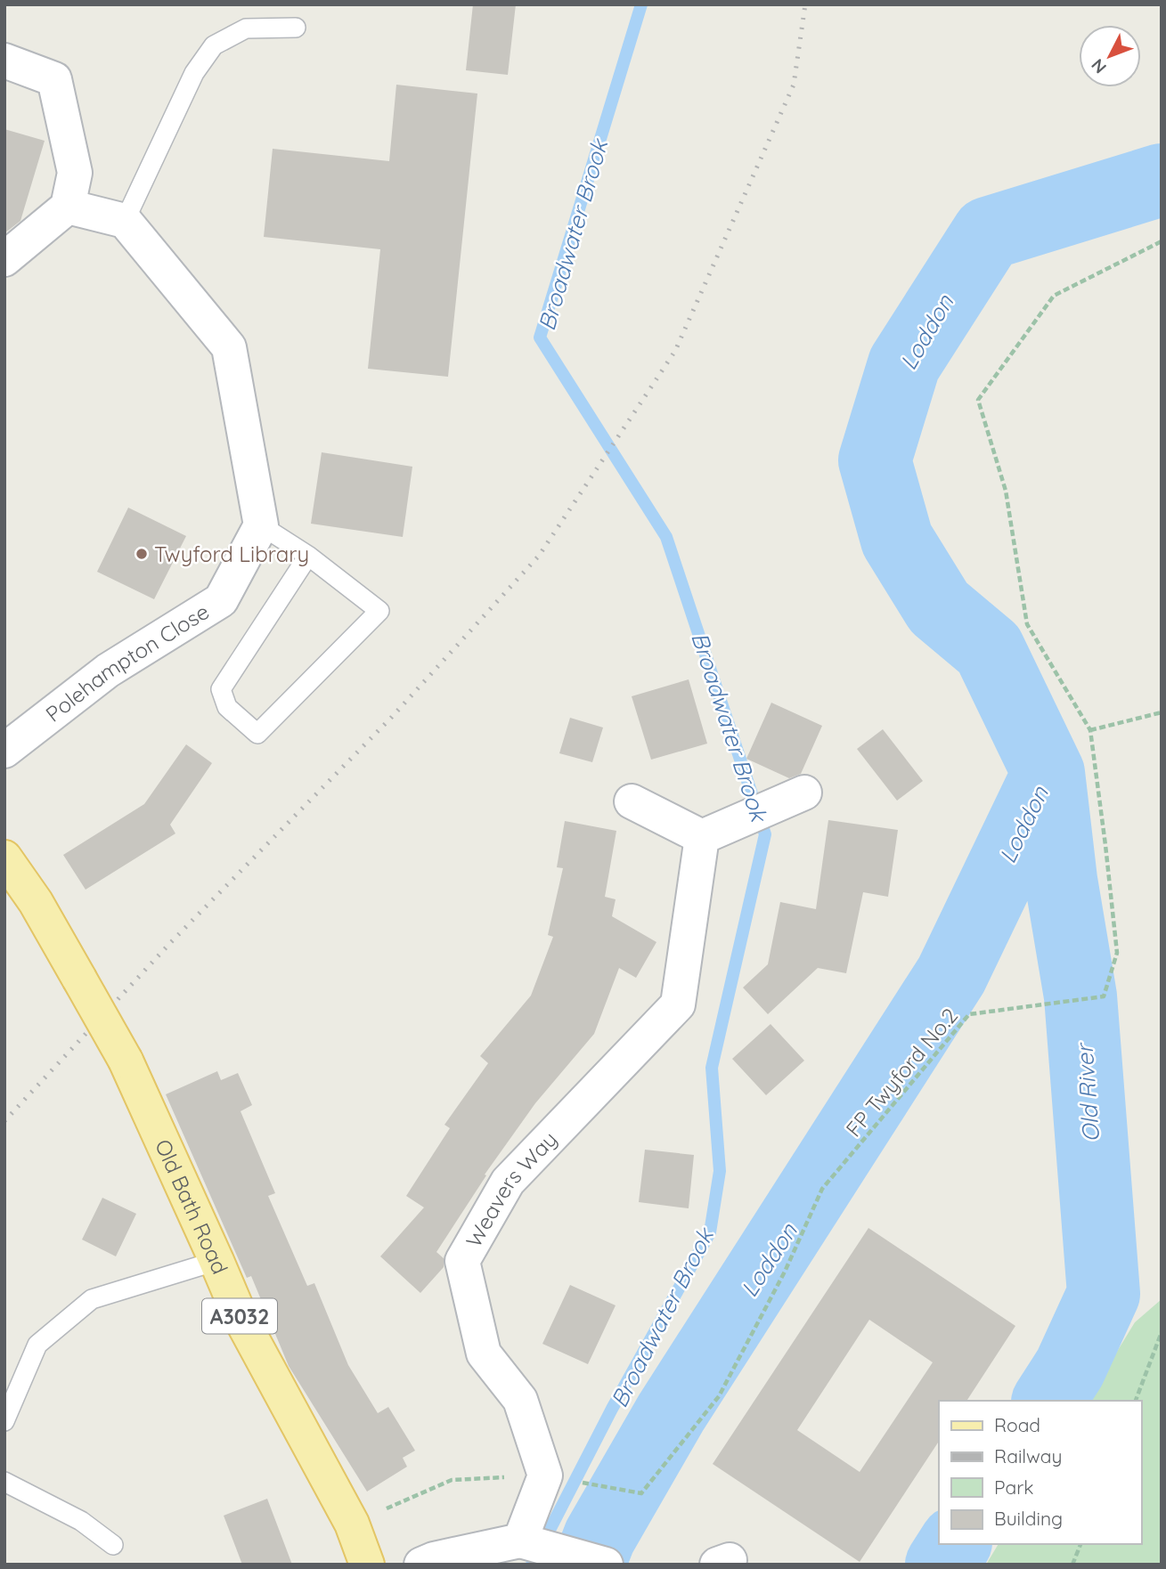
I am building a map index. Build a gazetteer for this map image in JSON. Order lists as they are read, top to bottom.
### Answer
{
  "streets": {
    "main road": ["Old Bath Road", "A3032"],
    "street": ["Polehampton Close", "Weavers Way"],
    "path": ["FP Twyford No.2"]
  },
  "water": ["Broadwater Brook", "Loddon", "Old River"],
  "places": ["Twyford Library"],
  "legend": [
    "Road",
    "Railway",
    "Park",
    "Building"
  ],
  "north": "bottom left"
}
